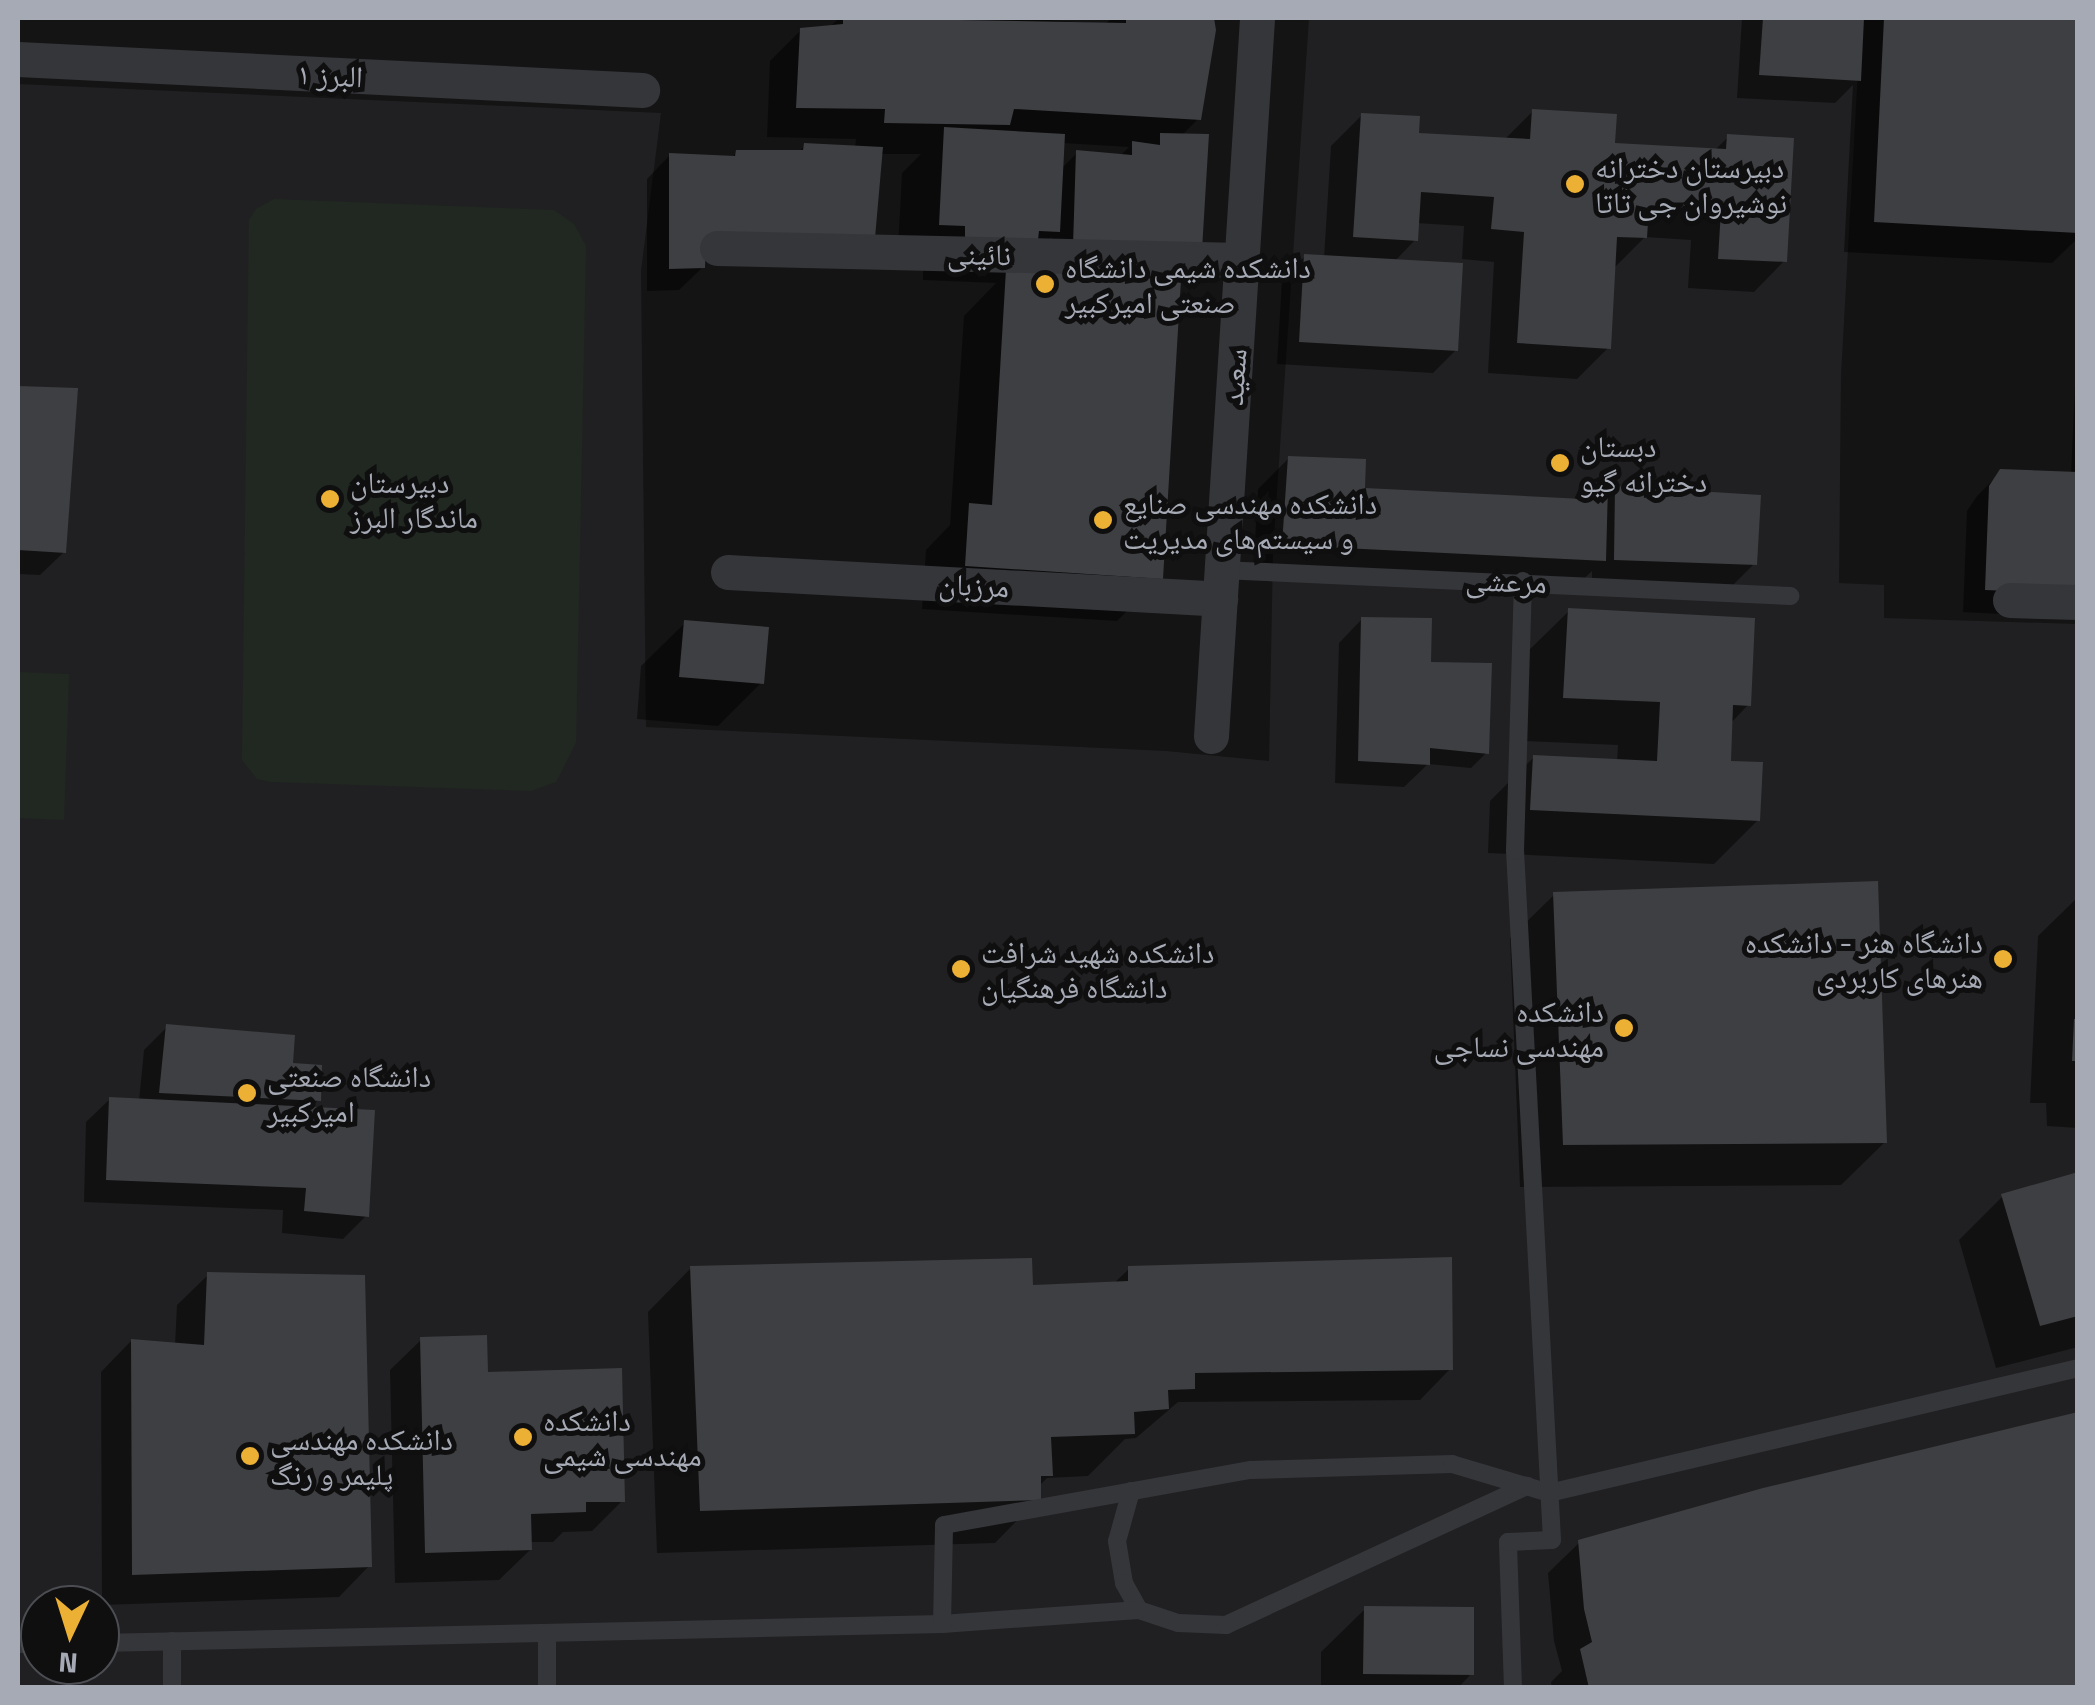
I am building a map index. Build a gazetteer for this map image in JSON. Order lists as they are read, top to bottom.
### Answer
{
  "streets": {
    "street": [
      "البرز ۱",
      "نائینی",
      "سعید",
      "مرزبان"
    ],
    "lane": ["مرعشی"]
  },
  "crossings": [
    ["نائینی", "سعید"],
    ["سعید", "مرعشی"],
    ["سعید", "مرزبان"],
    ["مرعشی", "مرزبان"]
  ],
  "places": [
    "دبیرستان دخترانه نوشیروان جی تاتا",
    "دانشکده شیمی دانشگاه صنعتی امیرکبیر",
    "دبستان دخترانه گیو",
    "دبیرستان ماندگار البرز",
    "دانشکده مهندسی صنایع و سیستم‌های مدیریت",
    "دانشگاه هنر - دانشکده هنرهای کاربردی",
    "دانشکده شهید شرافت دانشگاه فرهنگیان",
    "دانشکده مهندسی نساجی",
    "دانشگاه صنعتی امیرکبیر",
    "دانشکده مهندسی شیمی",
    "دانشکده مهندسی پلیمر و رنگ"
  ],
  "north": "bottom"
}
